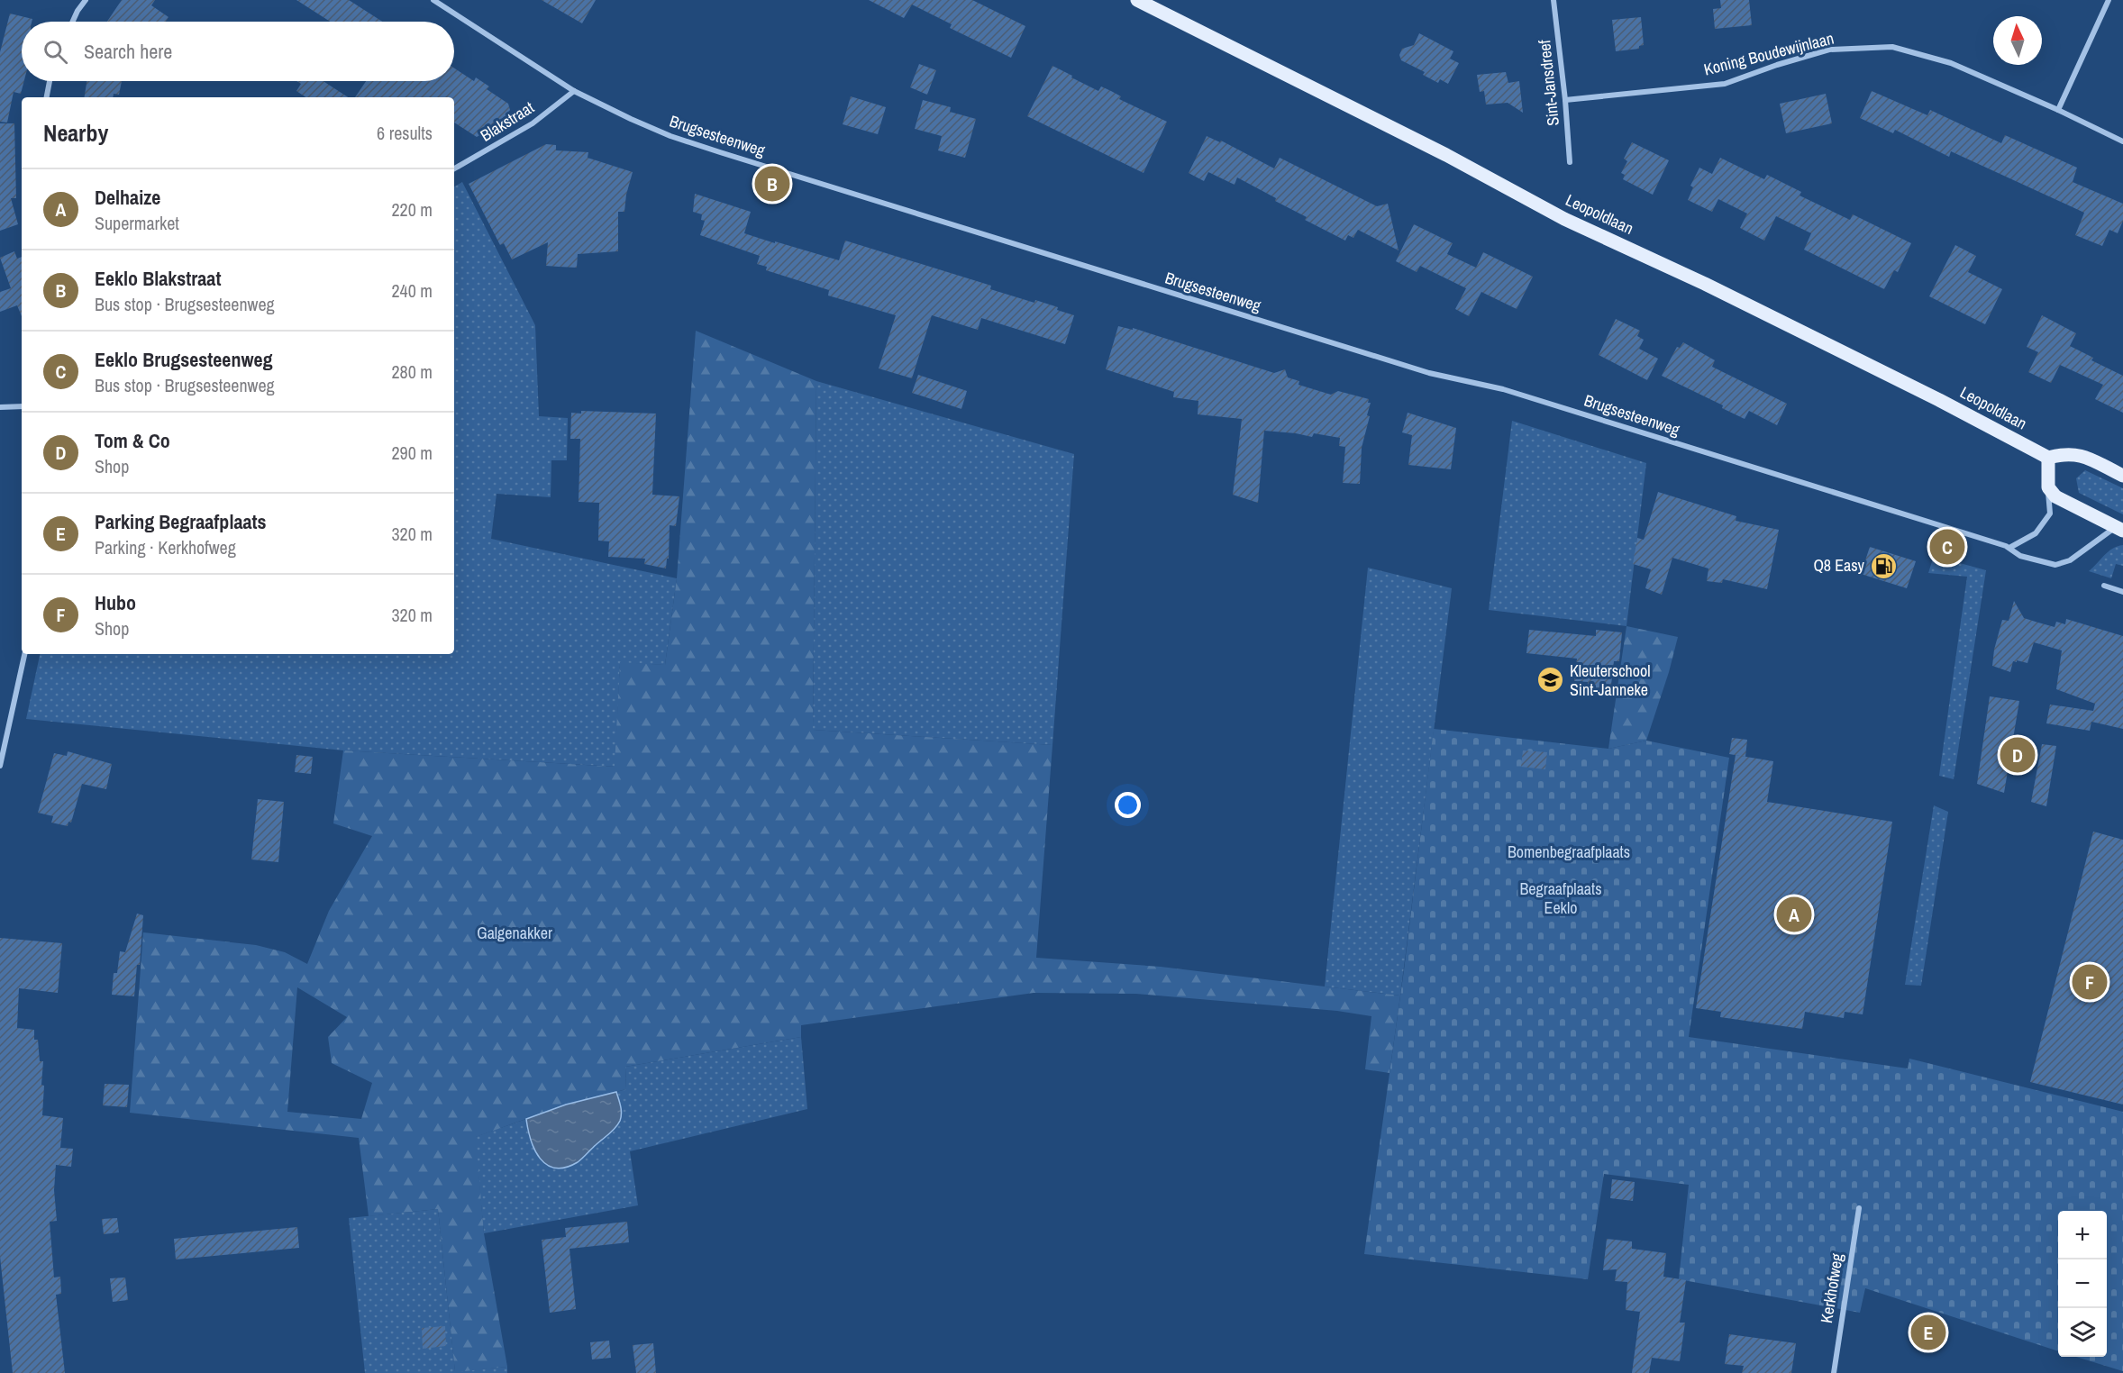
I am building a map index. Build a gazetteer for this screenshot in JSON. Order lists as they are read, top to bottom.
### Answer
{
  "streets": {
    "main road": ["Leopoldlaan"],
    "street": [
      "Koning Boudewijnlaan",
      "Sint-Jansdreef",
      "Blakstraat",
      "Brugsesteenweg",
      "Kerkhofweg"
    ]
  },
  "crossings": [
    ["Koning Boudewijnlaan", "Sint-Jansdreef"],
    ["Blakstraat", "Brugsesteenweg"]
  ],
  "parks": ["Bomenbegraafplaats", "Begraafplaats Eeklo", "Galgenakker"],
  "places": {
    "fuel station": ["Q8 Easy"],
    "school or university": ["Kleuterschool Sint-Janneke"]
  },
  "north": "top",
  "page": {
    "search": "Search here",
    "heading": ["Nearby", "6 results"],
    "pins": [
      "B",
      "C",
      "D",
      "A",
      "F",
      "E"
    ],
    "list": [
      {
        "mark": "A",
        "name": "Delhaize",
        "note": "Supermarket",
        "value": "220 m"
      },
      {
        "mark": "B",
        "name": "Eeklo Blakstraat",
        "note": "Bus stop · Brugsesteenweg",
        "value": "240 m"
      },
      {
        "mark": "C",
        "name": "Eeklo Brugsesteenweg",
        "note": "Bus stop · Brugsesteenweg",
        "value": "280 m"
      },
      {
        "mark": "D",
        "name": "Tom & Co",
        "note": "Shop",
        "value": "290 m"
      },
      {
        "mark": "E",
        "name": "Parking Begraafplaats",
        "note": "Parking · Kerkhofweg",
        "value": "320 m"
      },
      {
        "mark": "F",
        "name": "Hubo",
        "note": "Shop",
        "value": "320 m"
      }
    ],
    "map_buttons": ["+", "−"]
  }
}
